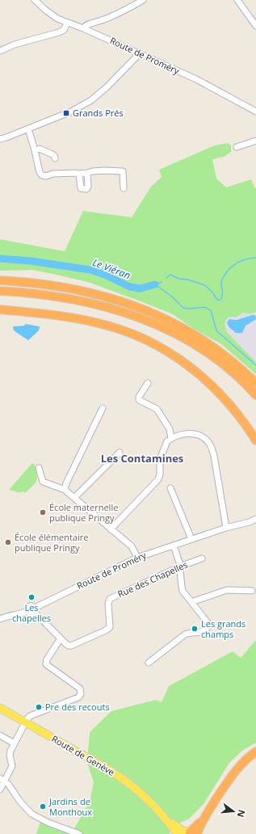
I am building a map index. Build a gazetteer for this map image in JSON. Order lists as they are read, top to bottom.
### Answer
{
  "streets": {
    "main road": ["Route de Genève"],
    "street": ["Route de Proméry", "Rue des Chapelles"]
  },
  "crossings": [
    ["Route de Proméry", "Rue des Chapelles"]
  ],
  "districts": ["Les Contamines"],
  "water": ["Le Viéran"],
  "places": {
    "transit": ["Grands Prés"],
    "other": [
      "École maternelle publique Pringy",
      "École élémentaire publique Pringy",
      "Les chapelles",
      "Les grands champs",
      "Pre des recouts",
      "Jardins de Monthoux"
    ]
  },
  "north": "right"
}
